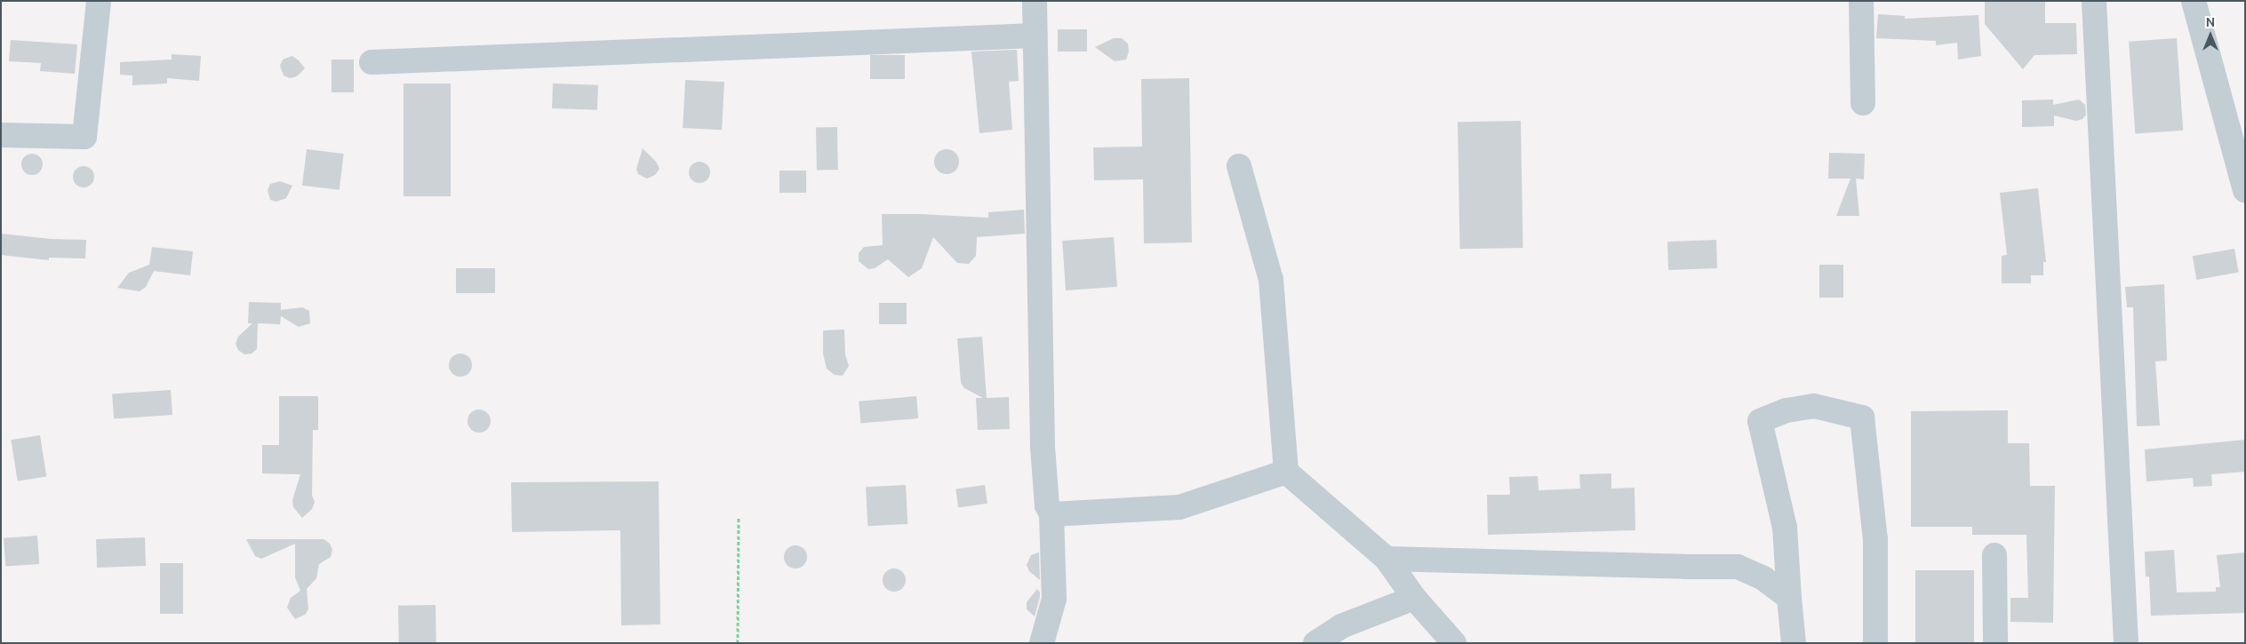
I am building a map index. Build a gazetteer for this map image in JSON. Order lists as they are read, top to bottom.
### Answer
{
  "north": "top"
}
